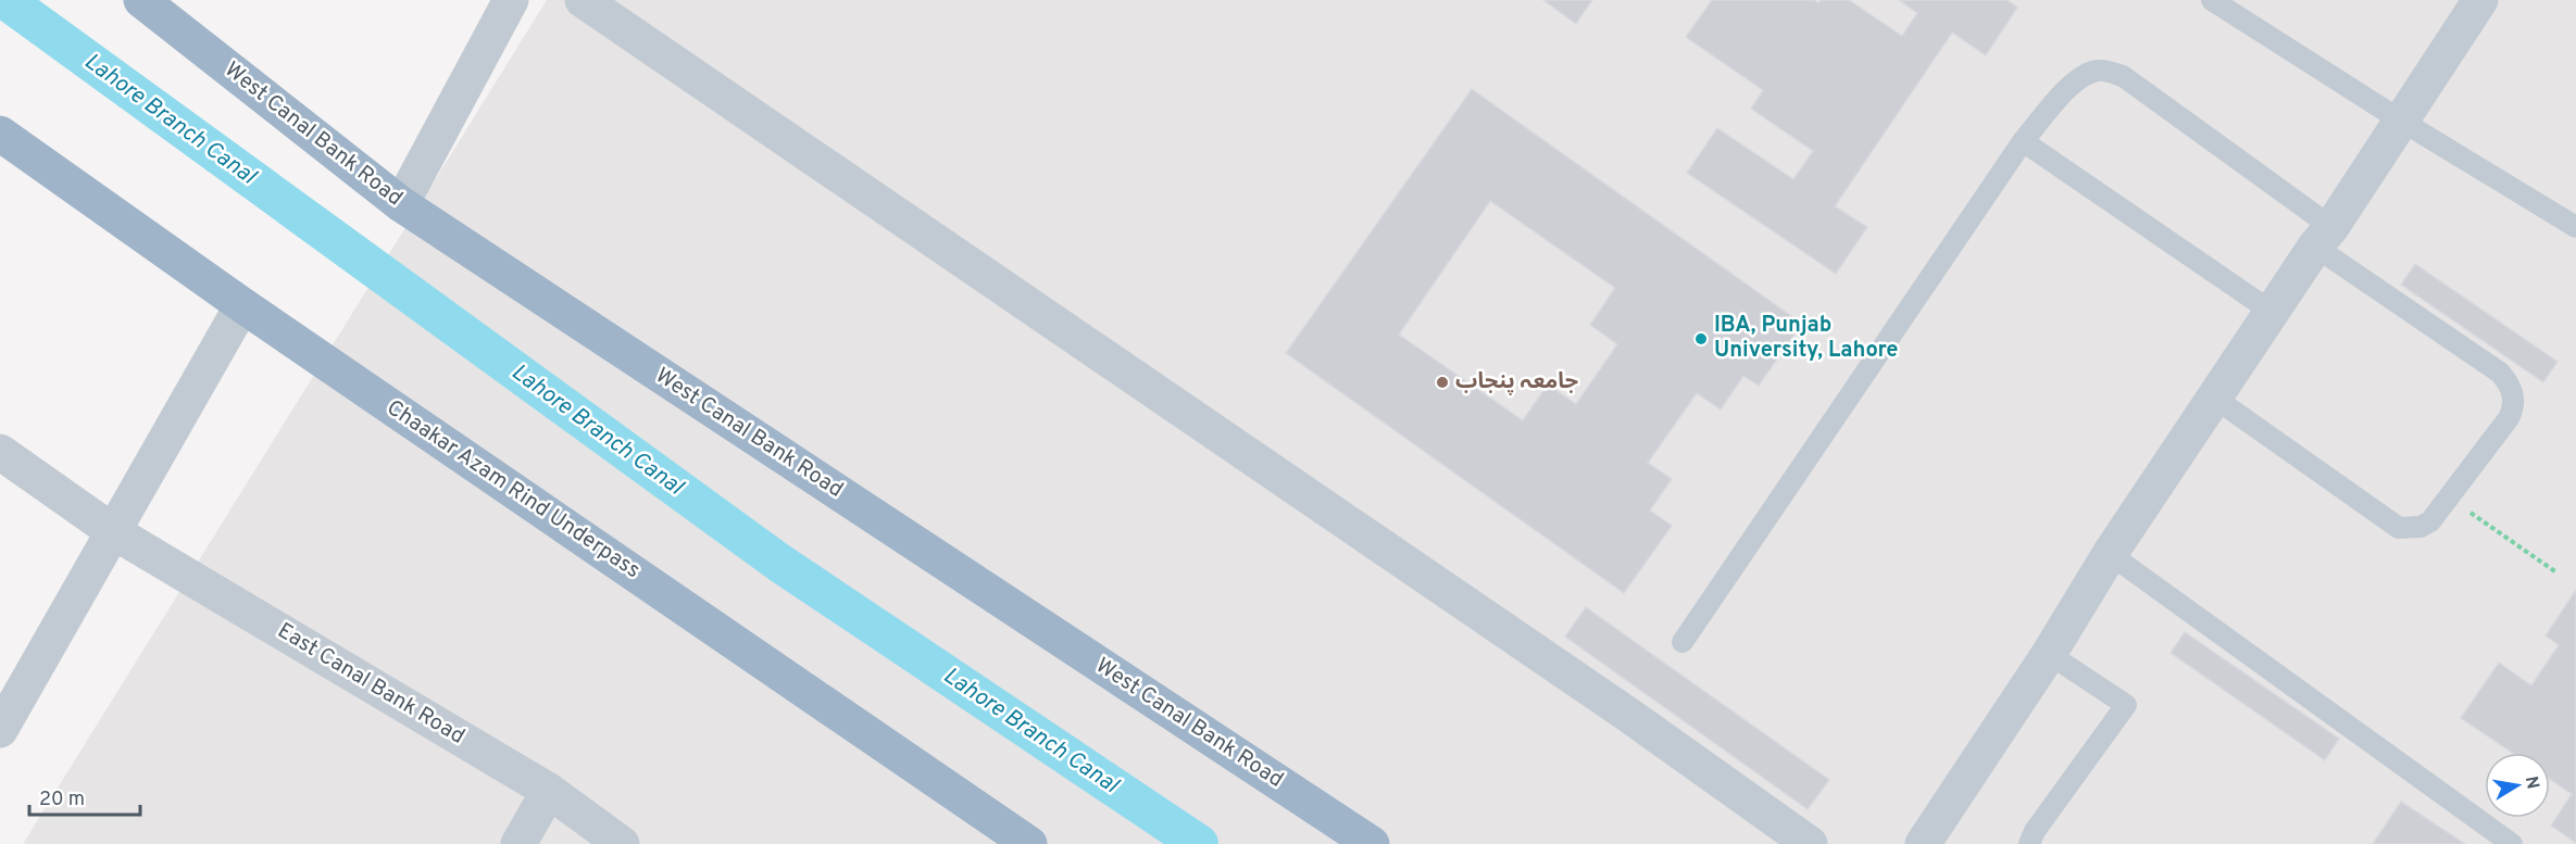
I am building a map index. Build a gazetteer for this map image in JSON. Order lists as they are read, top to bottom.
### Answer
{
  "streets": {
    "highway": ["West Canal Bank Road", "Chaakar Azam Rind Underpass"],
    "street": ["East Canal Bank Road"]
  },
  "water": ["Lahore Branch Canal"],
  "places": ["IBA, Punjab University, Lahore", "جامعہ پنجاب"],
  "scale_bar": "20 m",
  "north": "right"
}
